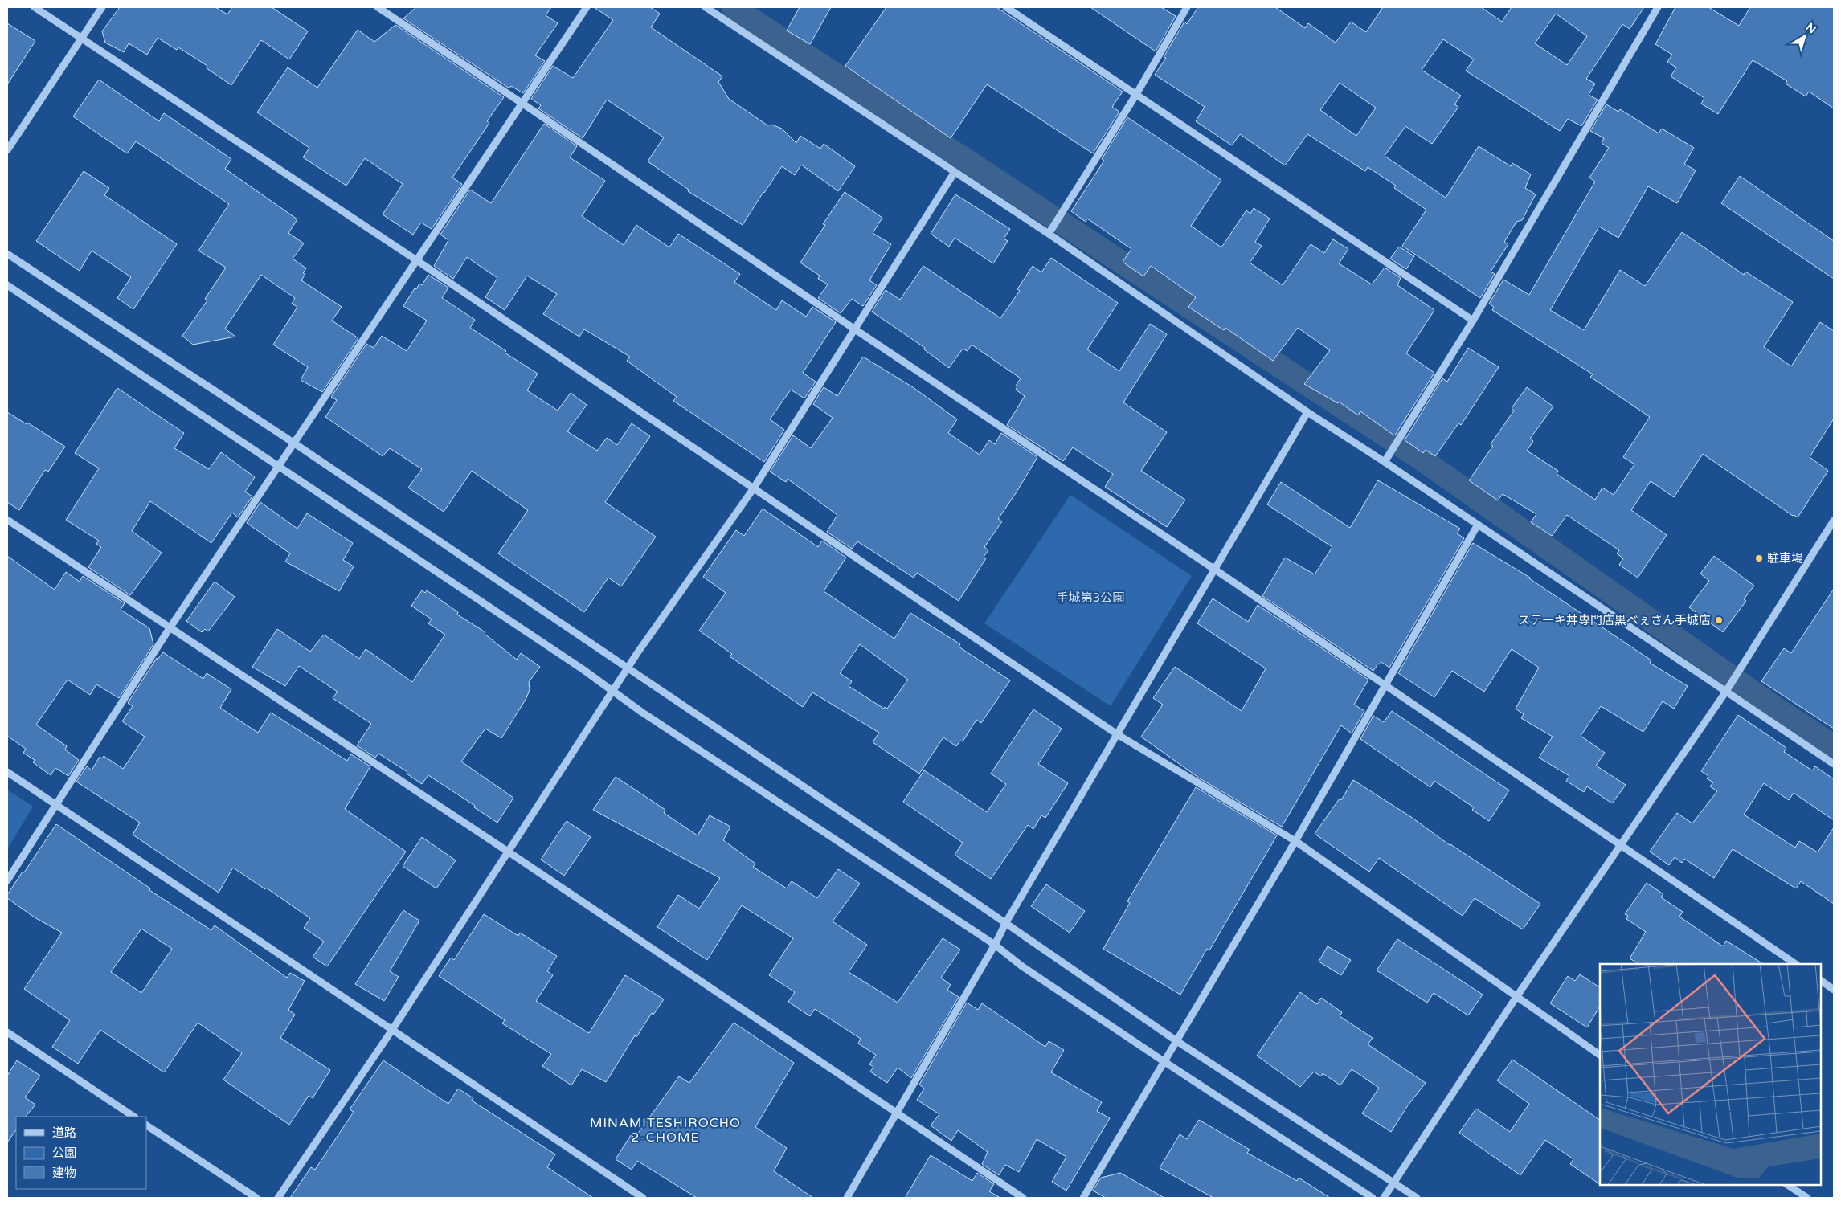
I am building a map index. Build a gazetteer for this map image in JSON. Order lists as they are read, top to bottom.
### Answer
{
  "districts": ["MINAMITESHIROCHO 2-CHOME"],
  "parks": ["手城第3公園"],
  "places": ["駐車場", "ステーキ丼専門店黒べぇさん手城店"],
  "legend": ["道路", "公園", "建物"],
  "north": "top right"
}
